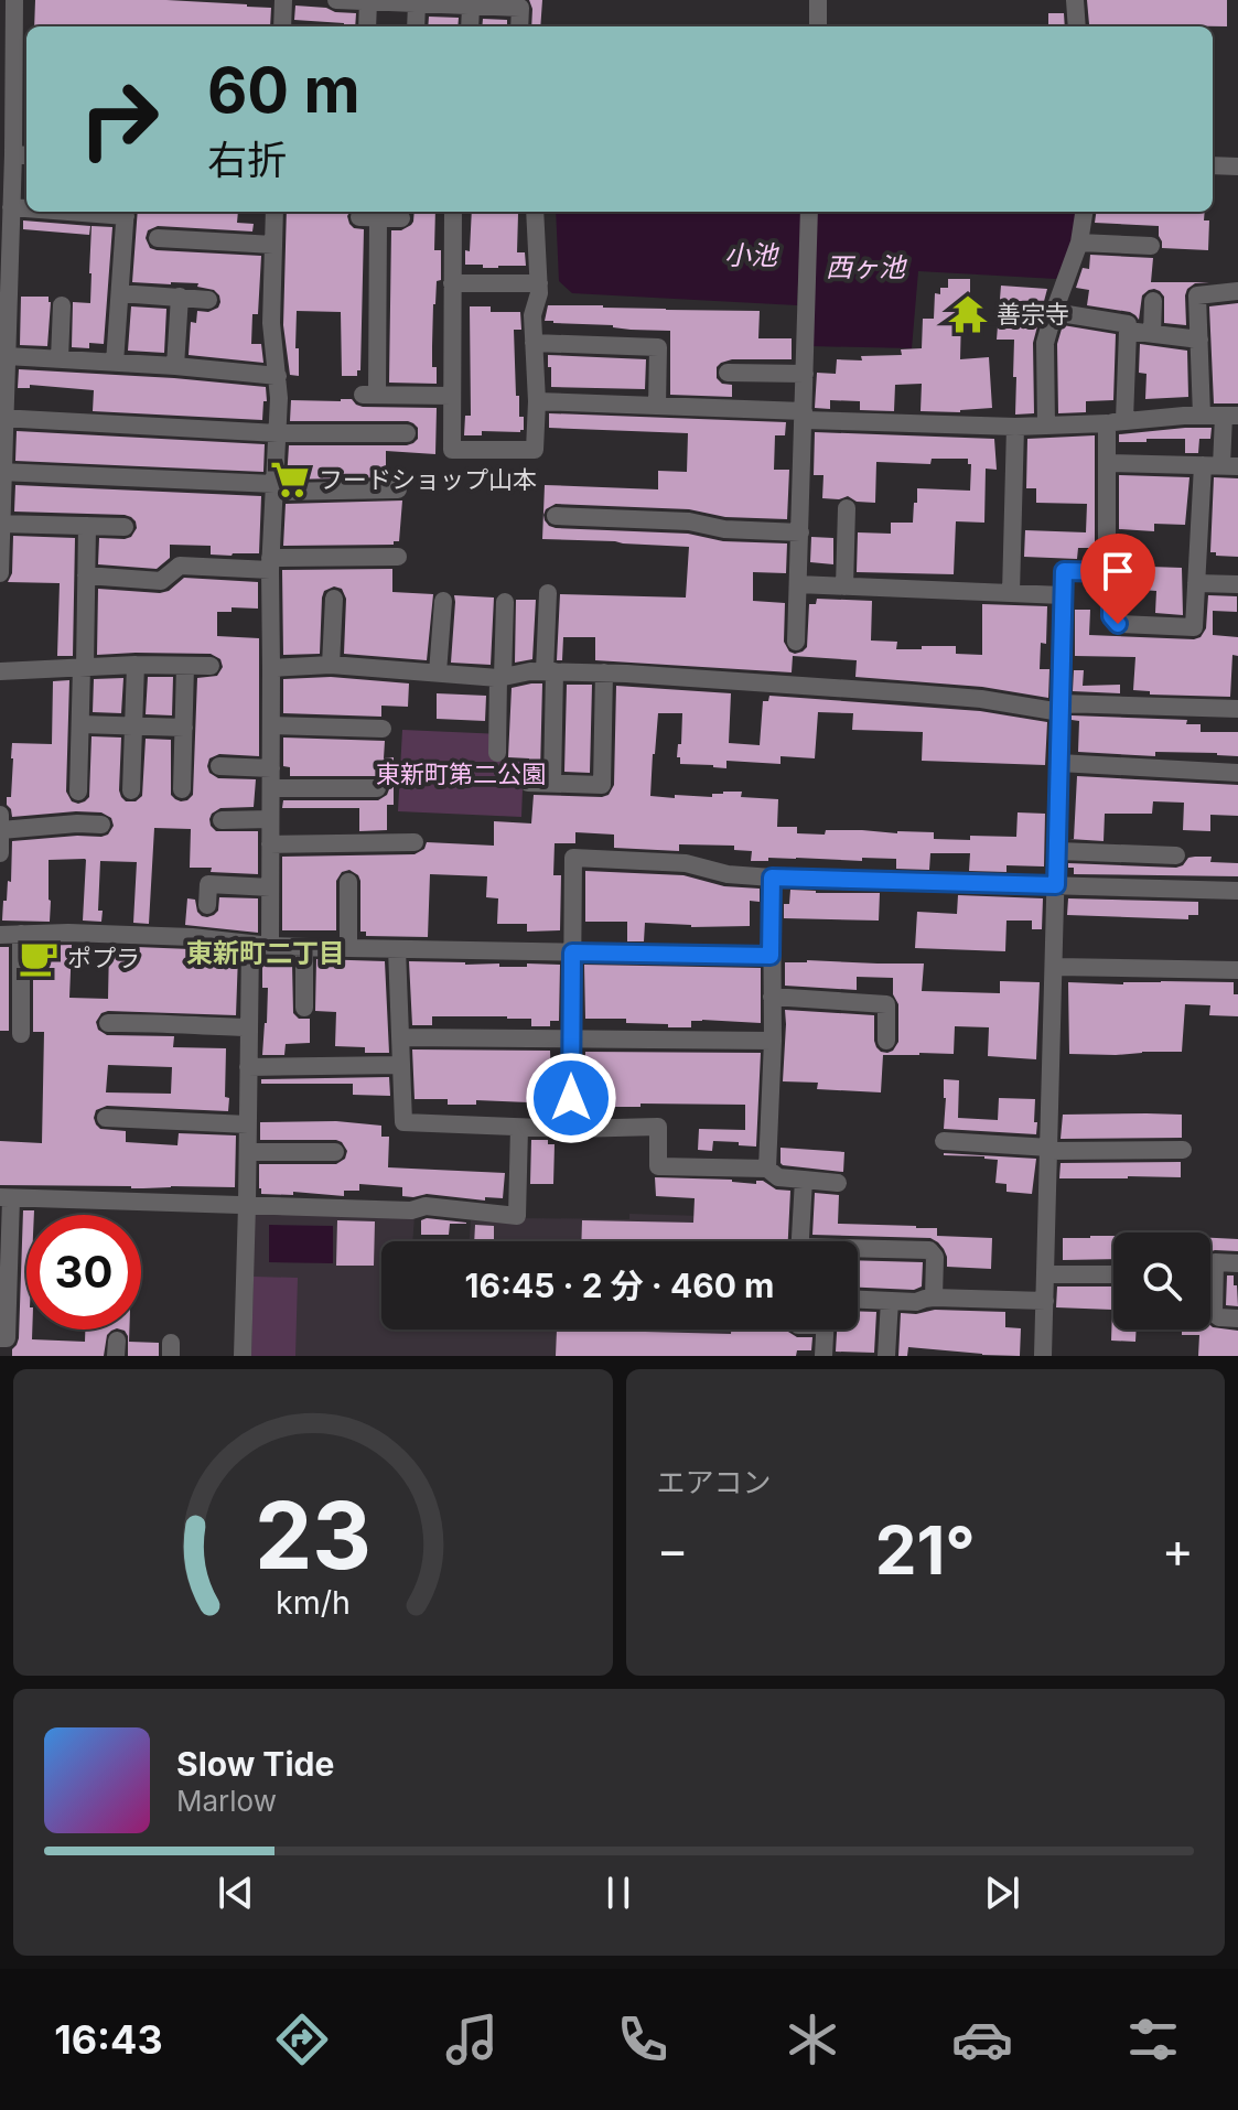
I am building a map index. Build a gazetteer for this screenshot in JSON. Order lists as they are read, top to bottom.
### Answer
{
  "districts": ["東新町二丁目"],
  "water": ["小池", "西ヶ池"],
  "parks": ["東新町第二公園"],
  "places": {
    "temple": ["善宗寺"],
    "supermarket": ["フードショップ山本"],
    "cafe": ["ポプラ"]
  },
  "page": {
    "turn": ["60 m", "右折"],
    "limit": "30",
    "trip": "16:45 · 2 分 · 460 m",
    "tile": "エアコン",
    "heat": ["−", "21°", "+"],
    "song": ["Slow Tide", "Marlow"],
    "tabs": "16:43",
    "gauge": ["23", "km/h"]
  }
}
